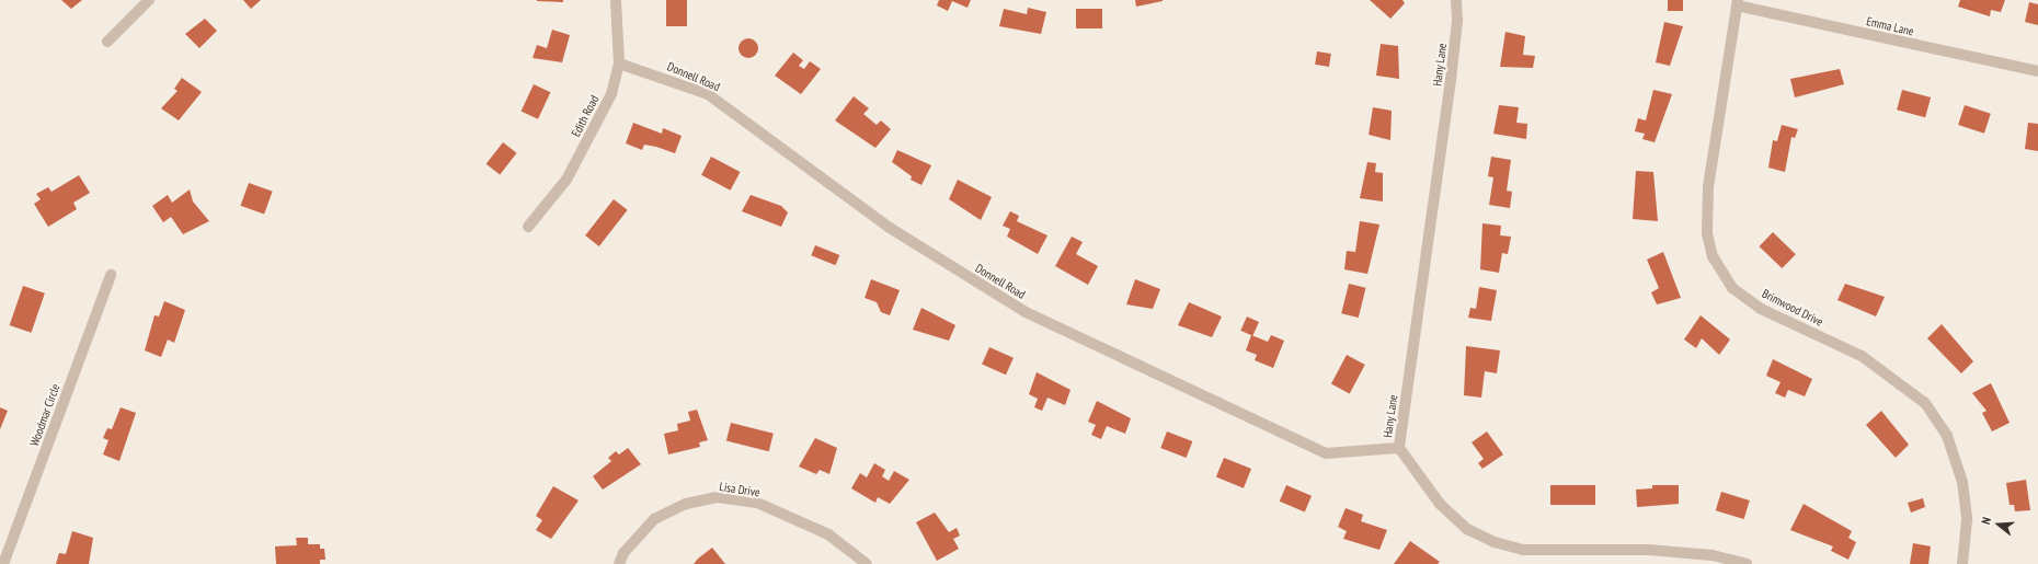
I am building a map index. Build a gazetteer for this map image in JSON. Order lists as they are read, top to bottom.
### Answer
{
  "streets": {
    "street": [
      "Emma Lane",
      "Hany Lane",
      "Donnell Road",
      "Edith Road",
      "Brimwood Drive",
      "Woodmar Circle",
      "Lisa Drive"
    ]
  },
  "crossings": [
    ["Emma Lane", "Brimwood Drive"],
    ["Hany Lane", "Donnell Road"],
    ["Donnell Road", "Edith Road"]
  ],
  "north": "left"
}
